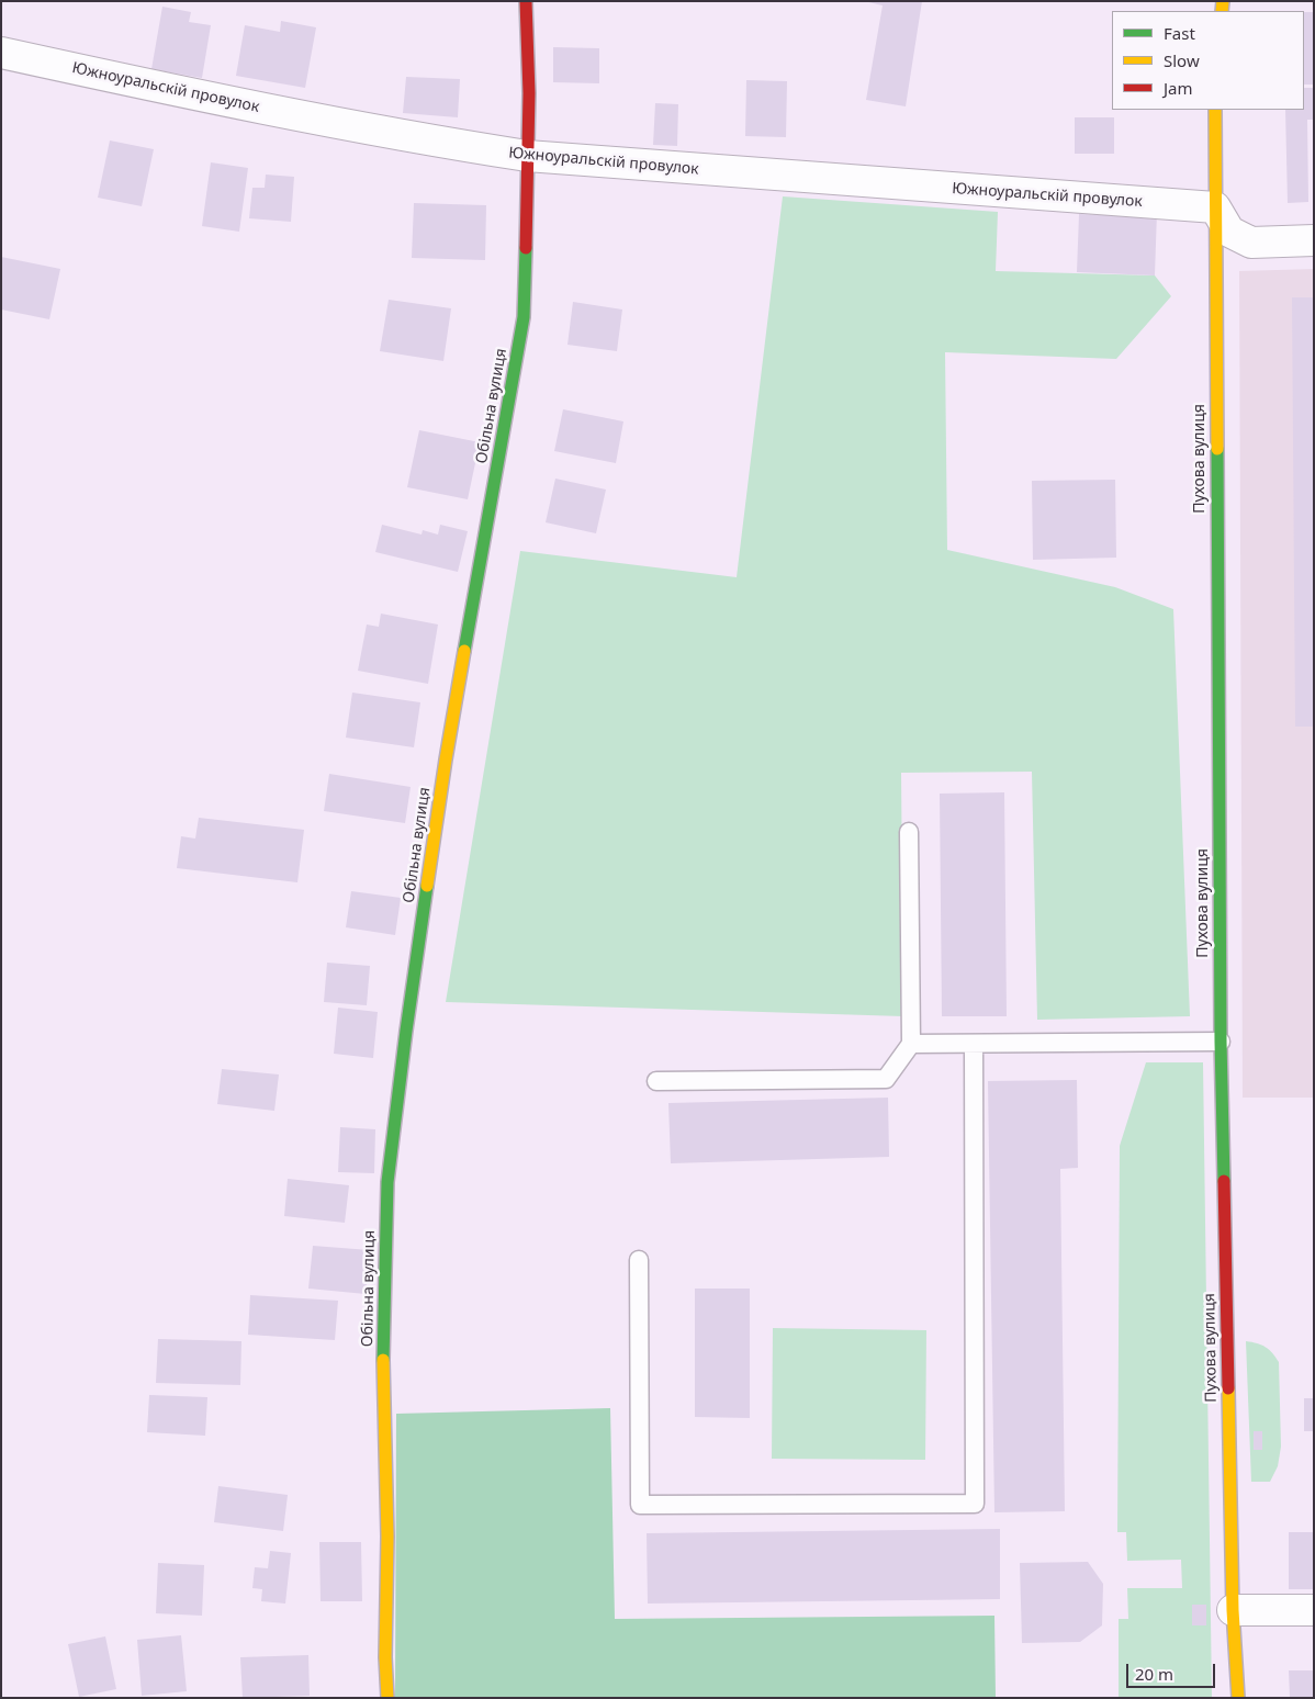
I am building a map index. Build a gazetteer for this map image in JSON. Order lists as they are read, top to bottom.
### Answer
{
  "streets": {
    "street": ["Южноуральскій провулок", "Обільна вулиця", "Пухова вулиця"]
  },
  "crossings": [
    ["Южноуральскій провулок", "Обільна вулиця"],
    ["Южноуральскій провулок", "Пухова вулиця"]
  ],
  "legend": ["Fast", "Slow", "Jam"],
  "scale_bar": "20 m"
}
